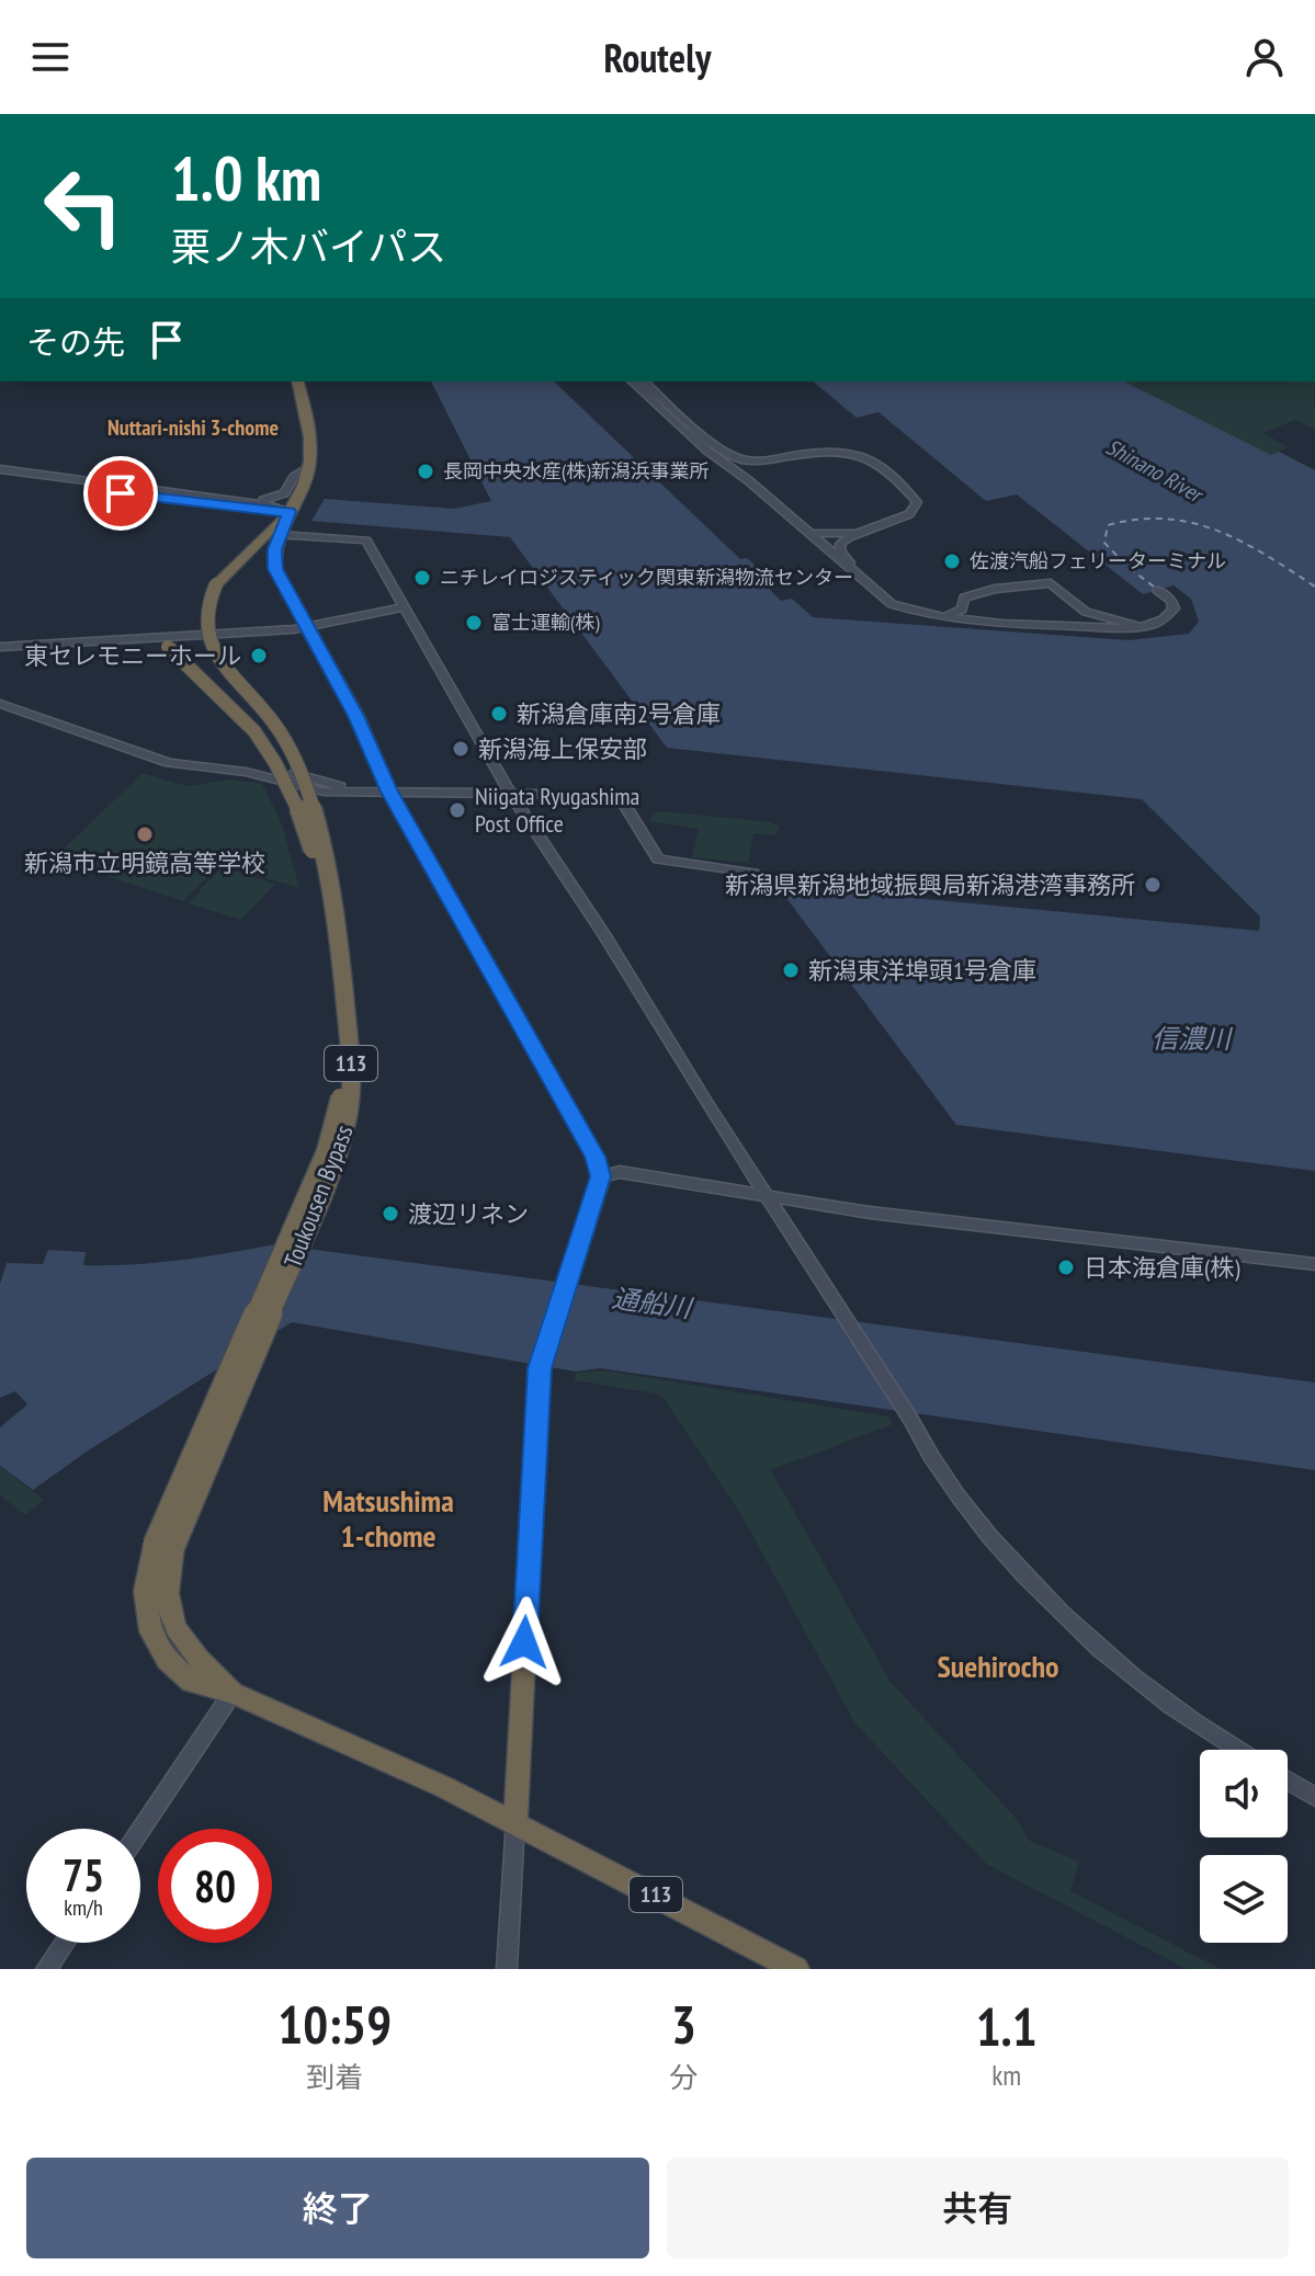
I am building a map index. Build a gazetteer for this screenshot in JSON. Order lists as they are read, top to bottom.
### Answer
{
  "streets": {
    "highway": ["113", "Toukousen Bypass"]
  },
  "crossings": [
    ["113", "Toukousen Bypass"]
  ],
  "districts": ["Nuttari-nishi 3-chome", "Matsushima 1-chome", "Suehirocho"],
  "water": ["Shinano River", "信濃川", "通船川"],
  "places": [
    "長岡中央水産(株)新潟浜事業所",
    "佐渡汽船フェリーターミナル",
    "ニチレイロジスティック関東新潟物流センター",
    "富士運輸(株)",
    "東セレモニーホール",
    "新潟倉庫南2号倉庫",
    "新潟海上保安部",
    "Niigata Ryugashima Post Office",
    "新潟市立明鏡高等学校",
    "新潟県新潟地域振興局新潟港湾事務所",
    "新潟東洋埠頭1号倉庫",
    "渡辺リネン",
    "日本海倉庫(株)"
  ],
  "page": {
    "header": "Routely",
    "turn": ["1.0 km", "栗ノ木バイパス"],
    "then": "その先",
    "speed": "75 km/h",
    "limit": "80",
    "eta": [
      "10:59",
      "到着",
      "3",
      "分",
      "1.1",
      "km"
    ],
    "buttons": ["終了", "共有"]
  }
}
